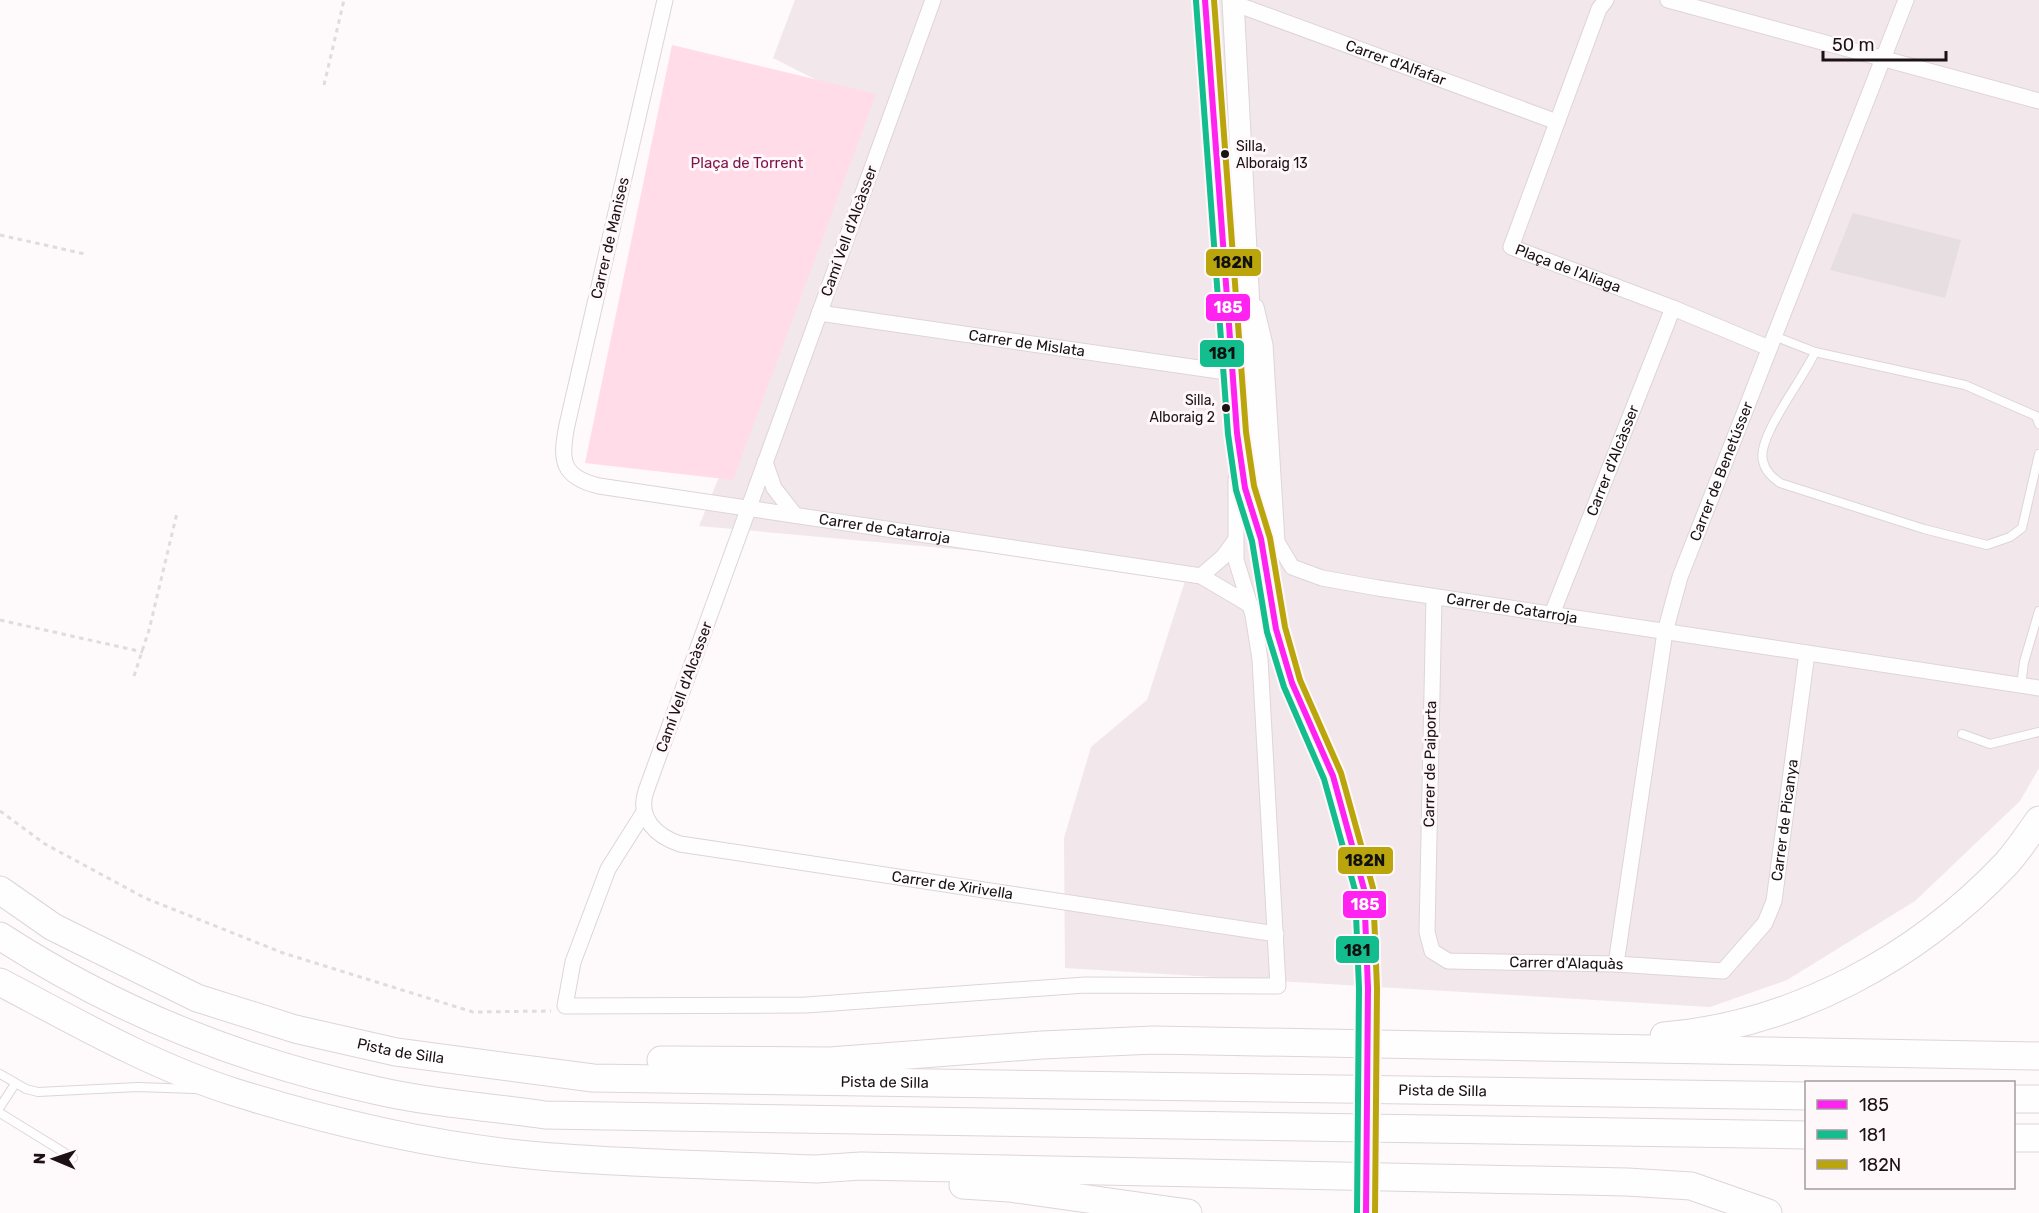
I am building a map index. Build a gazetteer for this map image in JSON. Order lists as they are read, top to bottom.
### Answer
{
  "streets": {
    "highway": ["Pista de Silla"],
    "street": [
      "Carrer d'Alfafar",
      "Camí Vell d'Alcàsser",
      "Carrer de Manises",
      "Plaça de l'Aliaga",
      "Carrer de Mislata",
      "Carrer d'Alcàsser",
      "Carrer de Benetússer",
      "Carrer de Catarroja",
      "Carrer de Paiporta",
      "Carrer de Picanya",
      "Carrer de Xirivella",
      "Carrer d'Alaquàs"
    ]
  },
  "crossings": [
    ["Carrer d'Alfafar", "Plaça de l'Aliaga"],
    ["Camí Vell d'Alcàsser", "Carrer de Mislata"],
    ["Camí Vell d'Alcàsser", "Carrer de Catarroja"],
    ["Camí Vell d'Alcàsser", "Carrer de Xirivella"],
    ["Carrer de Manises", "Carrer de Catarroja"],
    ["Plaça de l'Aliaga", "Carrer d'Alcàsser"],
    ["Plaça de l'Aliaga", "Carrer de Benetússer"],
    ["Carrer d'Alcàsser", "Carrer de Catarroja"],
    ["Carrer de Benetússer", "Carrer de Catarroja"],
    ["Carrer de Benetússer", "Carrer d'Alaquàs"],
    ["Carrer de Catarroja", "Carrer de Paiporta"],
    ["Carrer de Catarroja", "Carrer de Picanya"],
    ["Carrer de Paiporta", "Carrer d'Alaquàs"],
    ["Carrer de Picanya", "Carrer d'Alaquàs"]
  ],
  "parks": ["Plaça de Torrent"],
  "places": ["Silla, Alboraig 13", "Silla, Alboraig 2"],
  "lines": ["transit line 185", "transit line 182N", "transit line 181"],
  "legend": ["185", "181", "182N"],
  "scale_bar": "50 m",
  "north": "left"
}
